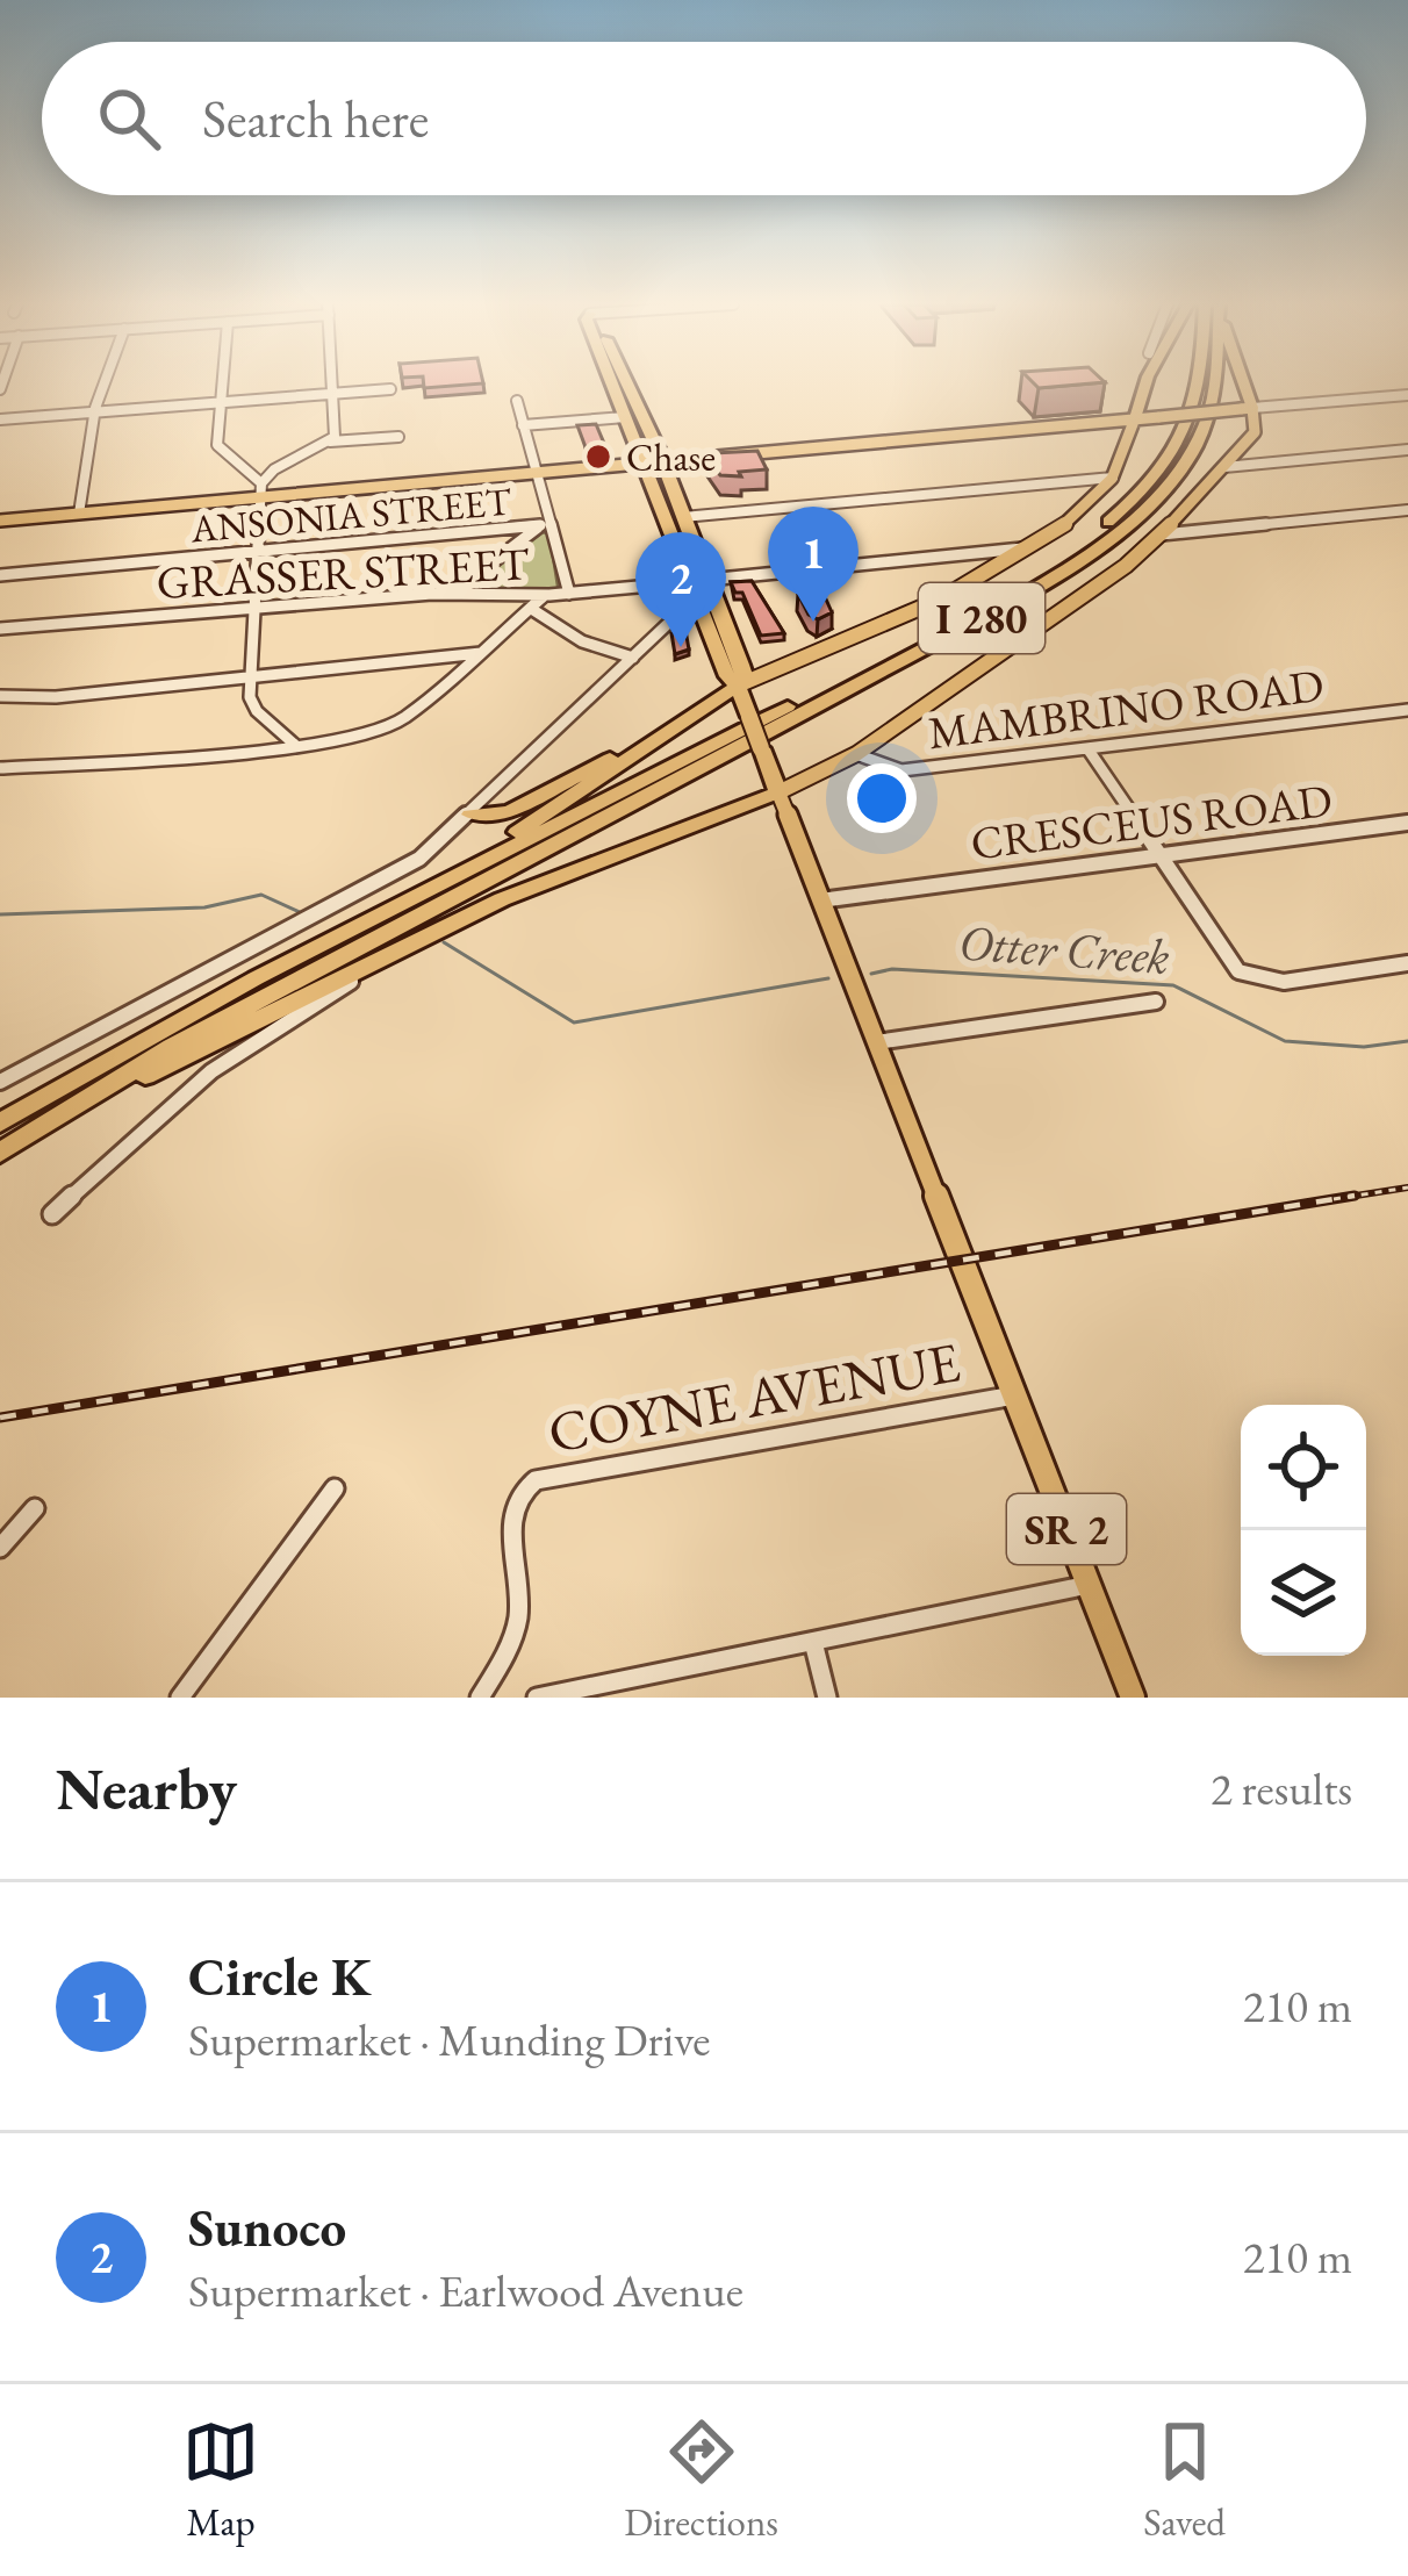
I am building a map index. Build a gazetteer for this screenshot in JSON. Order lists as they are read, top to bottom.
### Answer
{
  "streets": {
    "highway": ["I 280", "SR 2"],
    "street": [
      "ANSONIA STREET",
      "GRASSER STREET",
      "MAMBRINO ROAD",
      "CRESCEUS ROAD",
      "COYNE AVENUE"
    ]
  },
  "crossings": [
    ["GRASSER STREET", "SR 2"],
    ["CRESCEUS ROAD", "SR 2"],
    ["COYNE AVENUE", "SR 2"]
  ],
  "water": ["Otter Creek"],
  "places": ["Chase"],
  "page": {
    "search": "Search here",
    "pins": ["1", "2"],
    "heading": ["Nearby", "2 results"],
    "list": [
      {
        "mark": "1",
        "name": "Circle K",
        "note": "Supermarket · Munding Drive",
        "value": "210 m"
      },
      {
        "mark": "2",
        "name": "Sunoco",
        "note": "Supermarket · Earlwood Avenue",
        "value": "210 m"
      }
    ],
    "nav": ["Map", "Directions", "Saved"]
  }
}
